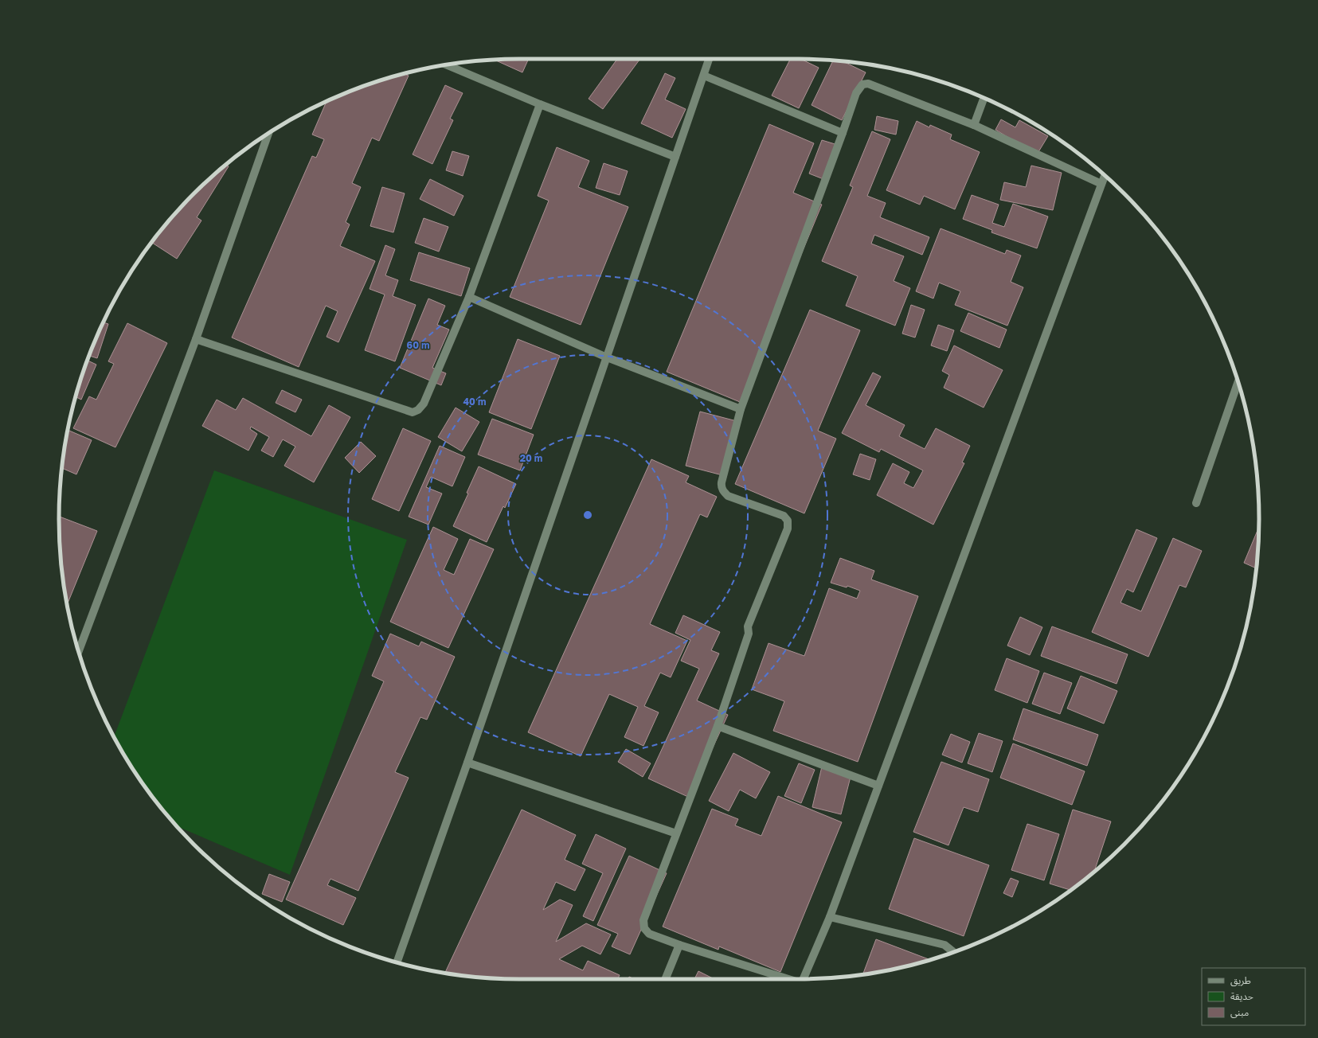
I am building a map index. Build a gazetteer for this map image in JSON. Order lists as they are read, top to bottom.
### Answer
{
  "legend": ["طريق", "حديقة", "مبنى"],
  "rings": ["60 m", "40 m", "20 m"]
}
